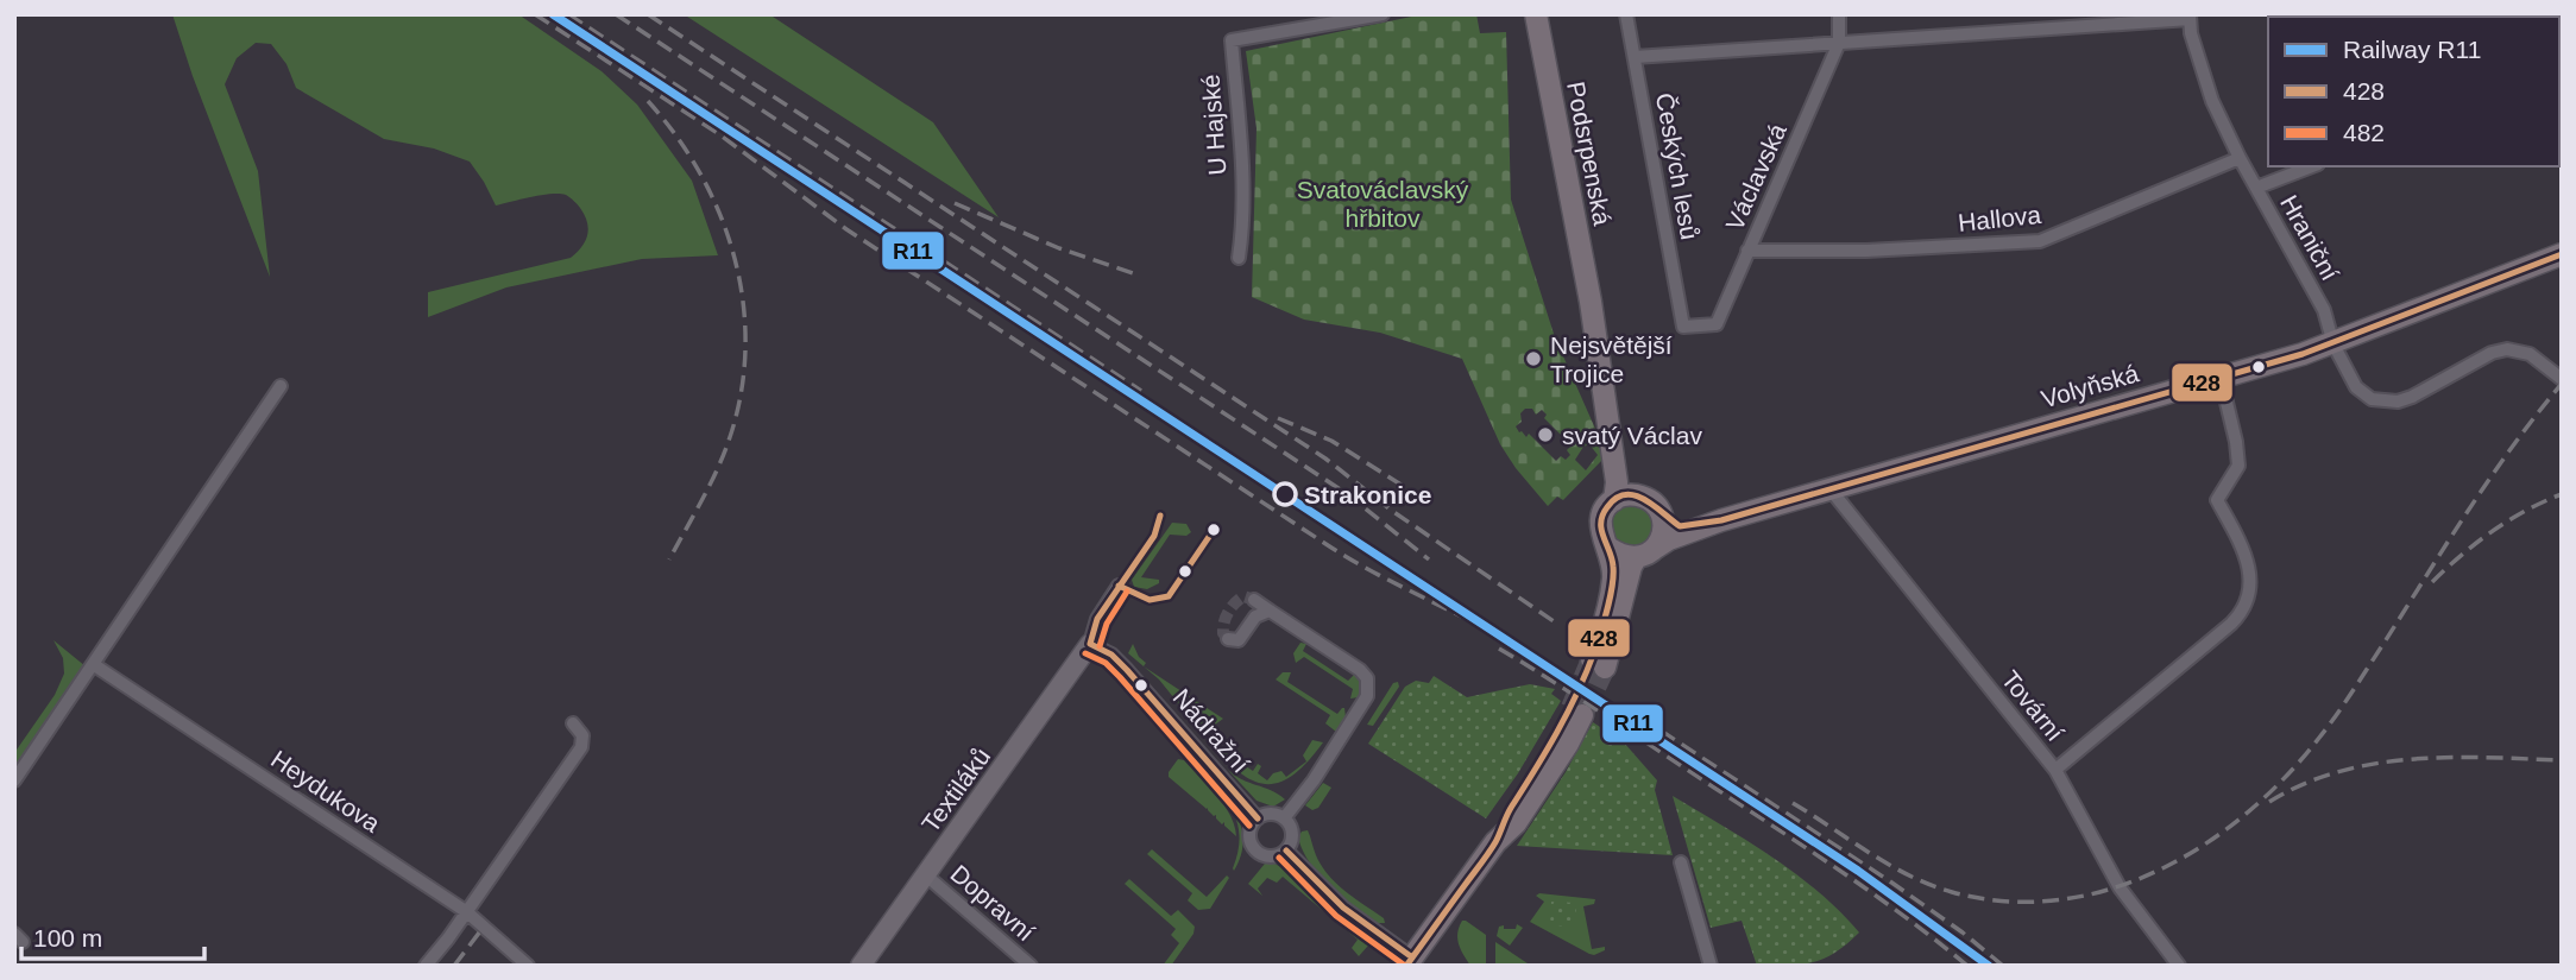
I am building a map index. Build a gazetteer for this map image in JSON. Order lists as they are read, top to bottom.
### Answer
{
  "streets": {
    "main road": ["Podsrpenská", "Volyňská"],
    "street": [
      "U Hajské",
      "Českých lesů",
      "Václavská",
      "Hallova",
      "Hraniční",
      "Tovární",
      "Nádražní",
      "Textiláků",
      "Heydukova",
      "Dopravní"
    ]
  },
  "crossings": [
    ["Podsrpenská", "Volyňská"],
    ["Českých lesů", "Václavská"],
    ["Václavská", "Hallova"],
    ["Hallova", "Hraniční"],
    ["Hraniční", "Volyňská"],
    ["Volyňská", "Tovární"],
    ["Nádražní", "Textiláků"],
    ["Textiláků", "Dopravní"]
  ],
  "parks": ["Svatováclavský hřbitov"],
  "places": ["Nejsvětější Trojice", "svatý Václav", "Strakonice"],
  "lines": ["rail line R11", "transit line 428", "transit line 482"],
  "legend": ["Railway R11", "428", "482"],
  "scale_bar": "100 m"
}
